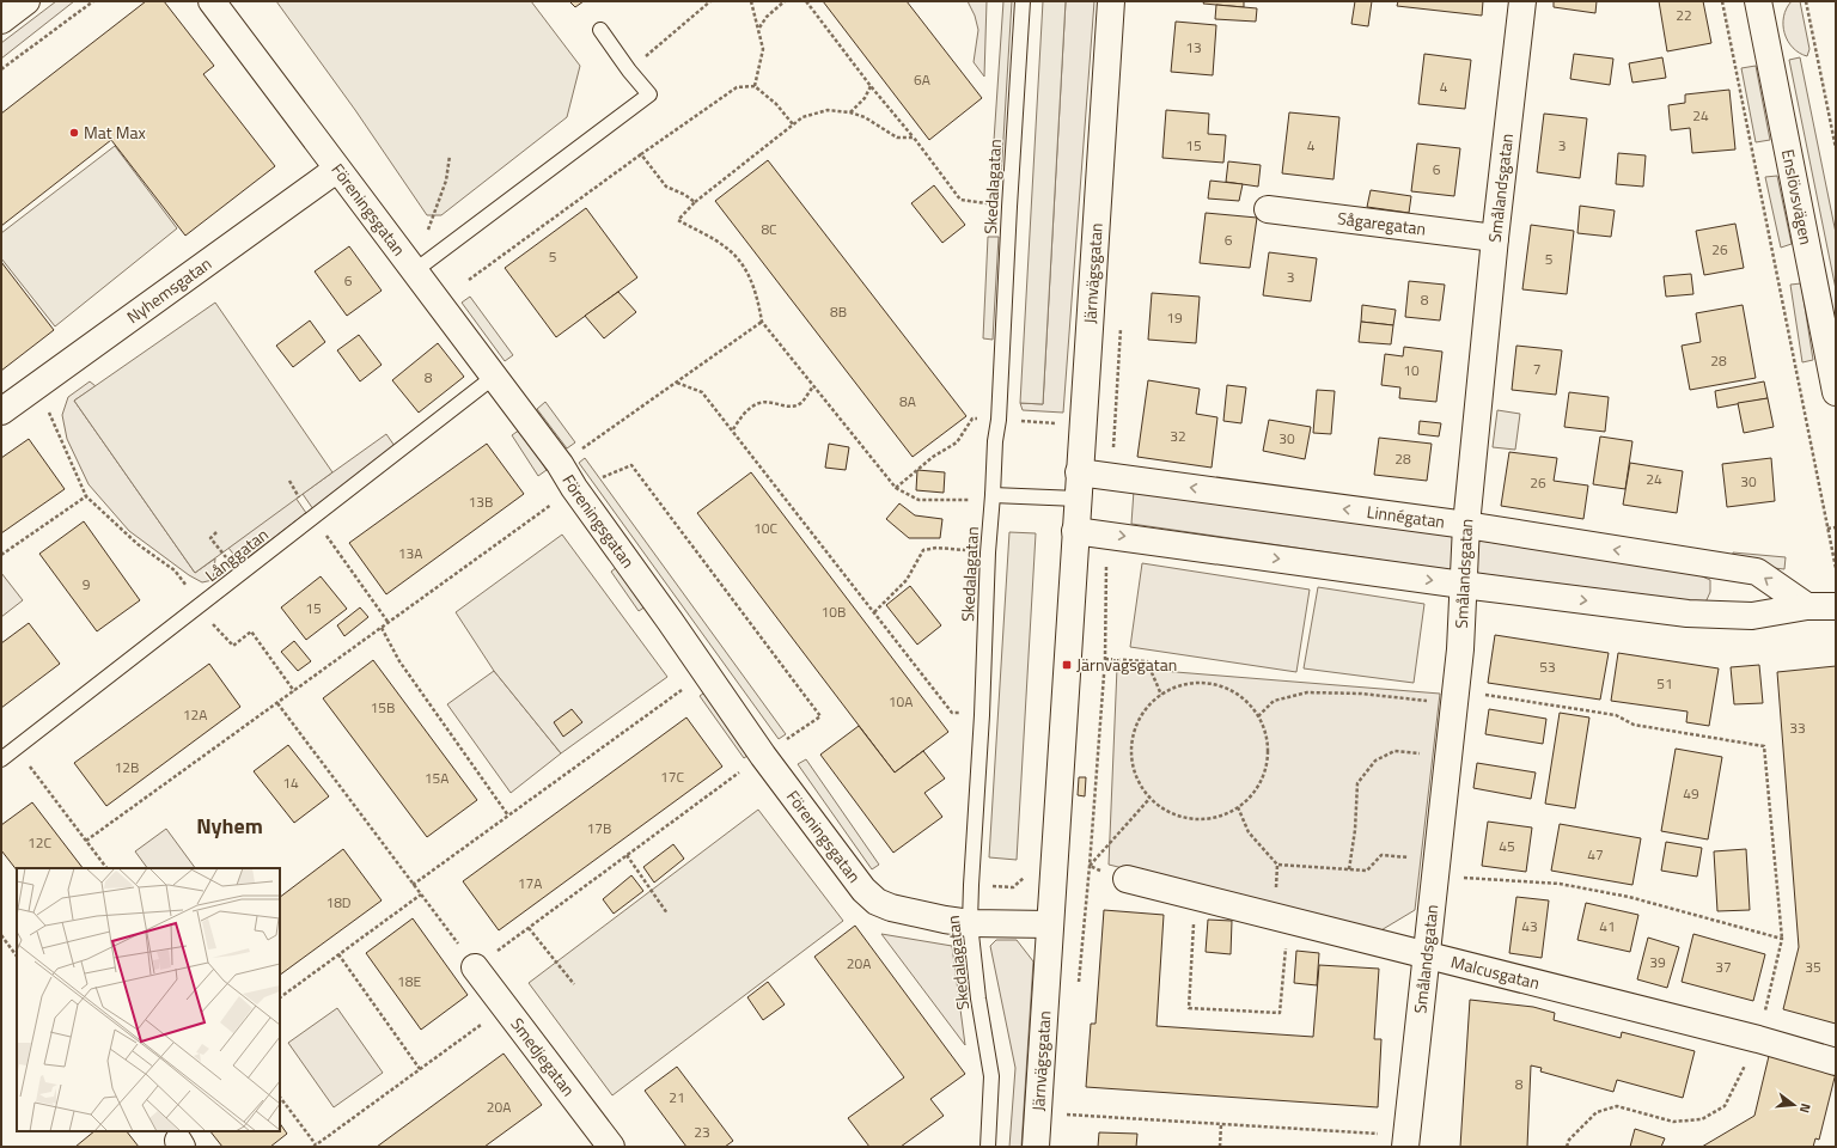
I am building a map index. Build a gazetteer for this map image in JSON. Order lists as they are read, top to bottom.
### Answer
{
  "streets": {
    "main road": [
      "Smålandsgatan",
      "Enslövsvägen",
      "Föreningsgatan",
      "Sågaregatan",
      "Järnvägsgatan",
      "Nyhemsgatan",
      "Linnégatan",
      "Malcusgatan",
      "Smedjegatan"
    ],
    "lane": ["Skedalagatan", "Långgatan"]
  },
  "crossings": [
    ["Skedalagatan", "Föreningsgatan"],
    ["Smålandsgatan", "Sågaregatan"],
    ["Smålandsgatan", "Linnégatan"],
    ["Smålandsgatan", "Malcusgatan"],
    ["Föreningsgatan", "Järnvägsgatan"],
    ["Föreningsgatan", "Nyhemsgatan"],
    ["Föreningsgatan", "Långgatan"],
    ["Järnvägsgatan", "Linnégatan"]
  ],
  "districts": ["Nyhem"],
  "places": {
    "other": ["Mat Max"],
    "transit": ["Järnvägsgatan"]
  },
  "house_numbers": [
    "22",
    "13",
    "6A",
    "4",
    "24",
    "15",
    "4",
    "3",
    "6",
    "8C",
    "6",
    "26",
    "5",
    "5",
    "3",
    "6",
    "8",
    "8B",
    "19",
    "28",
    "7",
    "10",
    "8",
    "8A",
    "32",
    "30",
    "28",
    "24",
    "30",
    "26",
    "13B",
    "10C",
    "13A",
    "9",
    "15",
    "10B",
    "53",
    "51",
    "10A",
    "15B",
    "12A",
    "33",
    "12B",
    "17C",
    "15A",
    "14",
    "49",
    "17B",
    "12C",
    "45",
    "47",
    "17A",
    "18D",
    "43",
    "41",
    "39",
    "20A",
    "37",
    "35",
    "18E",
    "8",
    "21",
    "20A",
    "23"
  ],
  "north": "right"
}
